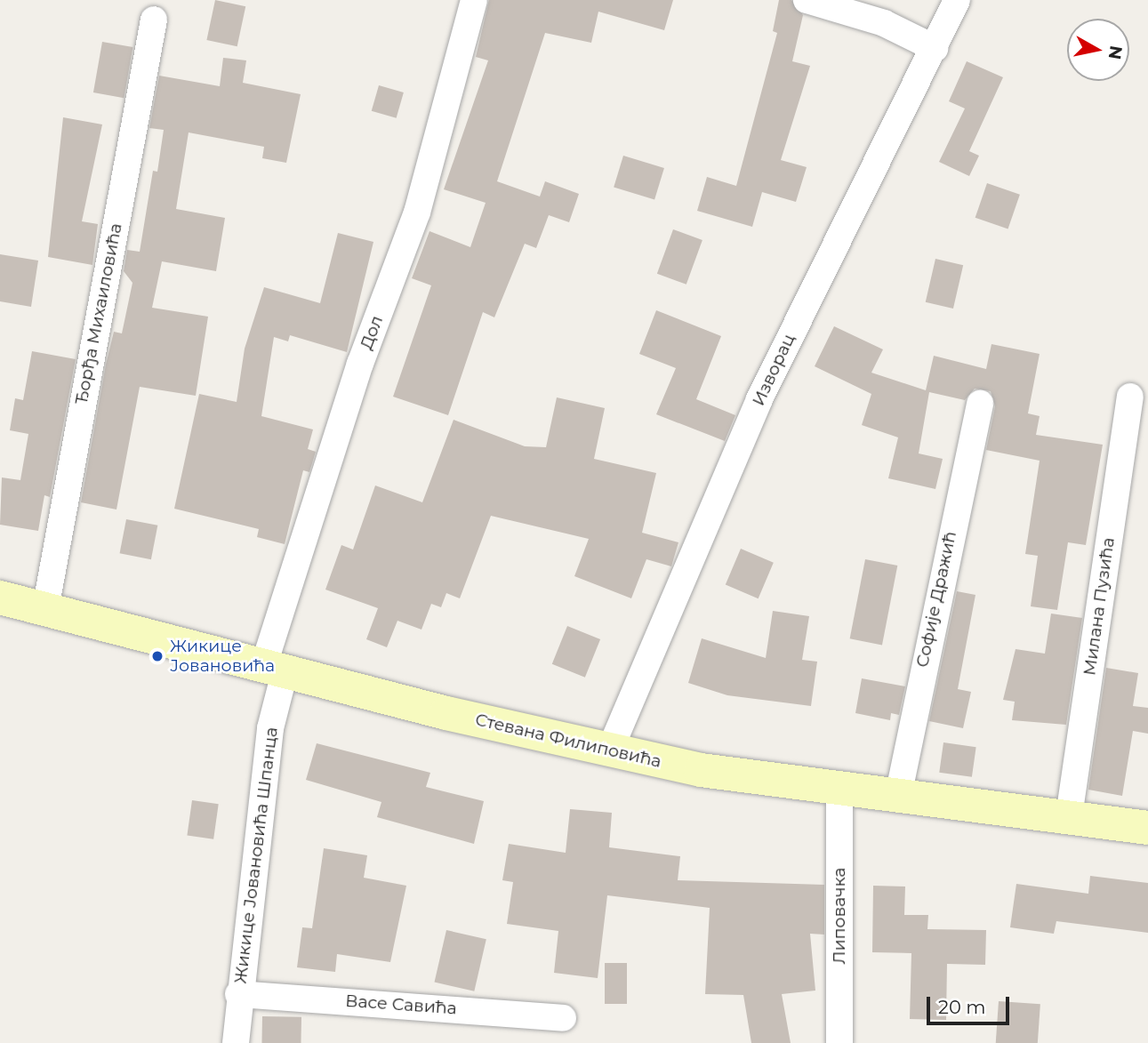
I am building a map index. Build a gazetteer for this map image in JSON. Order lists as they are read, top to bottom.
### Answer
{
  "streets": {
    "main road": ["Стевана Филиповића"],
    "street": [
      "Ђорђа Михаиловића",
      "Дол",
      "Изворац",
      "Софије Дражић",
      "Милана Пузића",
      "Жикице Јовановића Шпанца",
      "Липовачка",
      "Васе Савића"
    ]
  },
  "crossings": [
    ["Ђорђа Михаиловића", "Стевана Филиповића"],
    ["Дол", "Стевана Филиповића"],
    ["Дол", "Жикице Јовановића Шпанца"],
    ["Изворац", "Стевана Филиповића"],
    ["Софије Дражић", "Стевана Филиповића"],
    ["Милана Пузића", "Стевана Филиповића"],
    ["Стевана Филиповића", "Жикице Јовановића Шпанца"],
    ["Стевана Филиповића", "Липовачка"],
    ["Жикице Јовановића Шпанца", "Васе Савића"]
  ],
  "places": ["Жикице Јовановића"],
  "scale_bar": "20 m",
  "north": "right"
}
